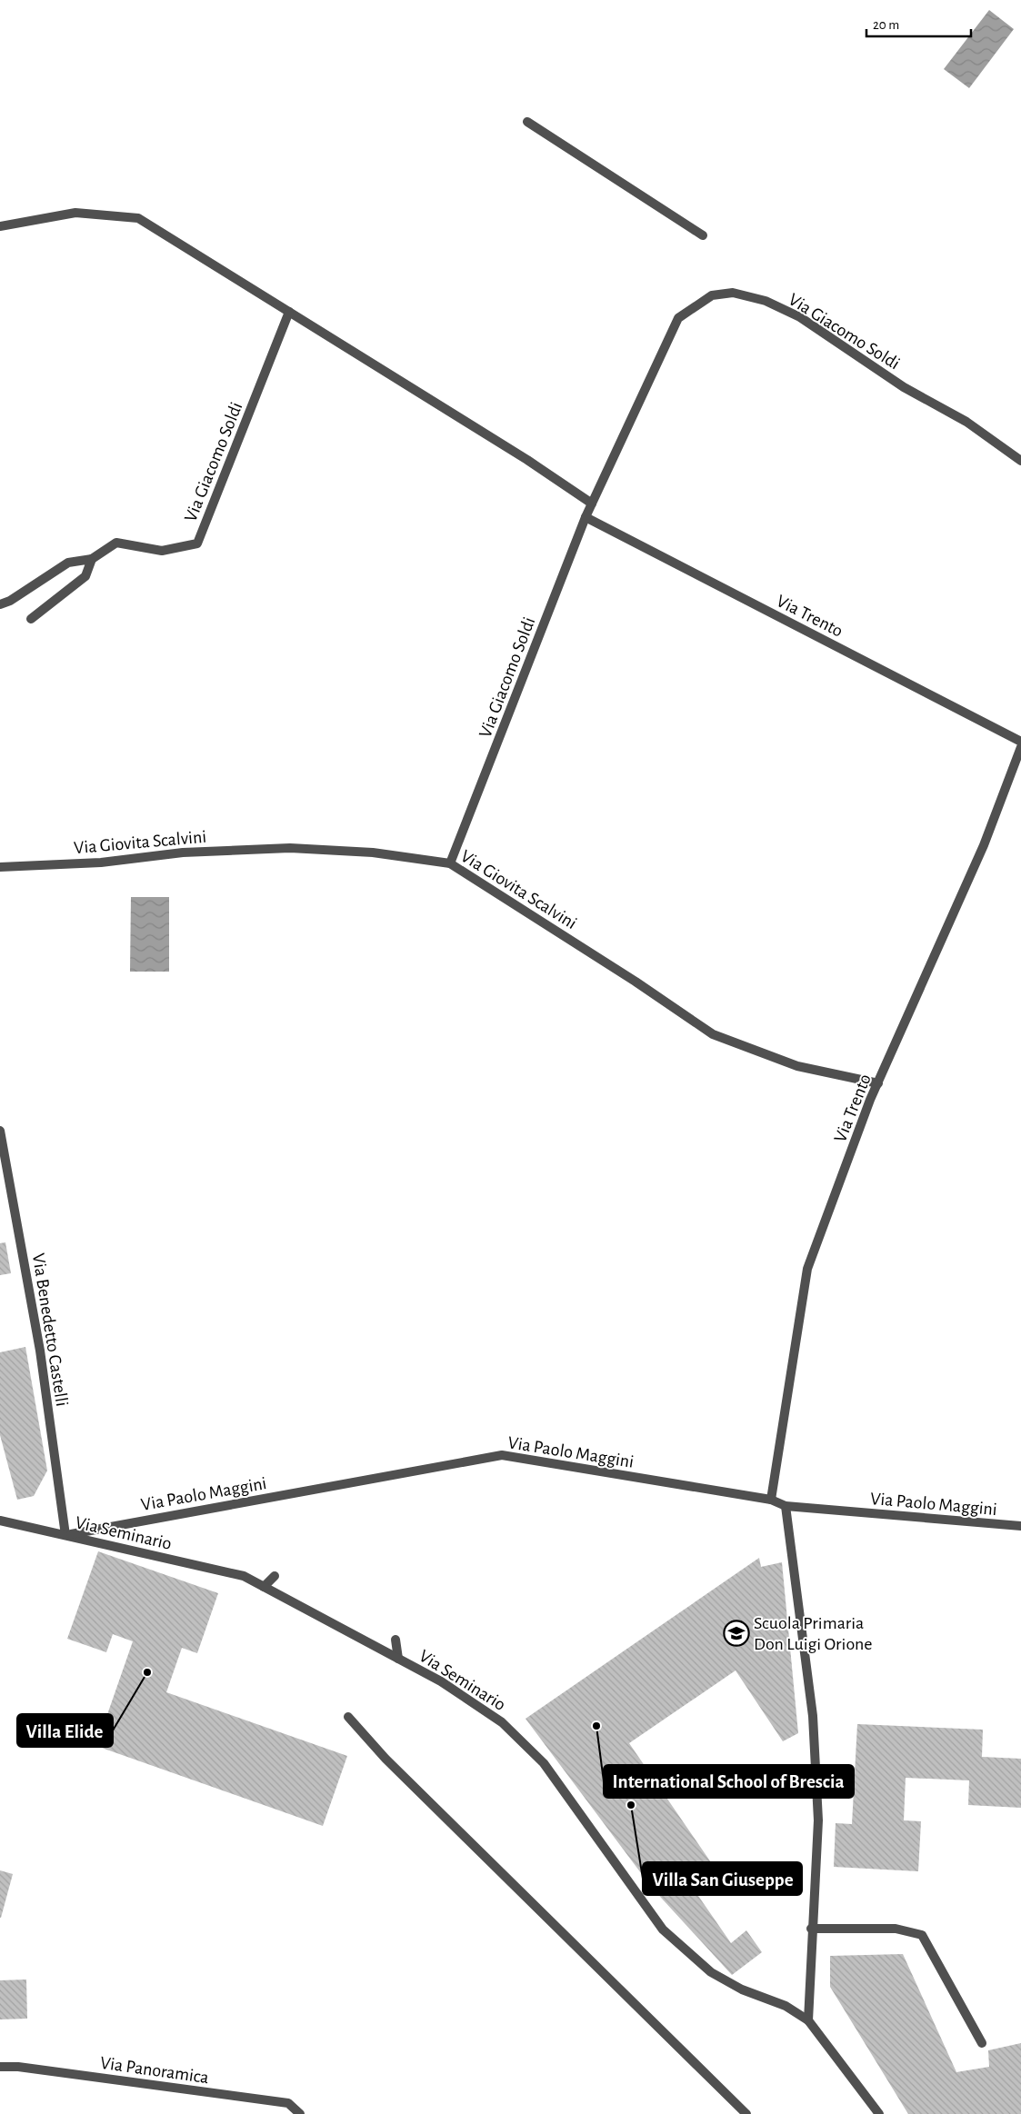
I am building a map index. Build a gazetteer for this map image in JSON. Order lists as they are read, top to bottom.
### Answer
{
  "streets": {
    "street": [
      "Via Giacomo Soldi",
      "Via Trento",
      "Via Giovita Scalvini",
      "Via Benedetto Castelli",
      "Via Paolo Maggini",
      "Via Seminario",
      "Via Panoramica"
    ]
  },
  "crossings": [
    ["Via Giacomo Soldi", "Via Trento"],
    ["Via Giacomo Soldi", "Via Giovita Scalvini"],
    ["Via Trento", "Via Giovita Scalvini"],
    ["Via Trento", "Via Paolo Maggini"],
    ["Via Benedetto Castelli", "Via Paolo Maggini"],
    ["Via Benedetto Castelli", "Via Seminario"],
    ["Via Paolo Maggini", "Via Seminario"]
  ],
  "places": {
    "school or university": ["Scuola Primaria Don Luigi Orione"],
    "other": ["Villa Elide", "International School of Brescia", "Villa San Giuseppe"]
  },
  "scale_bar": "20 m"
}
